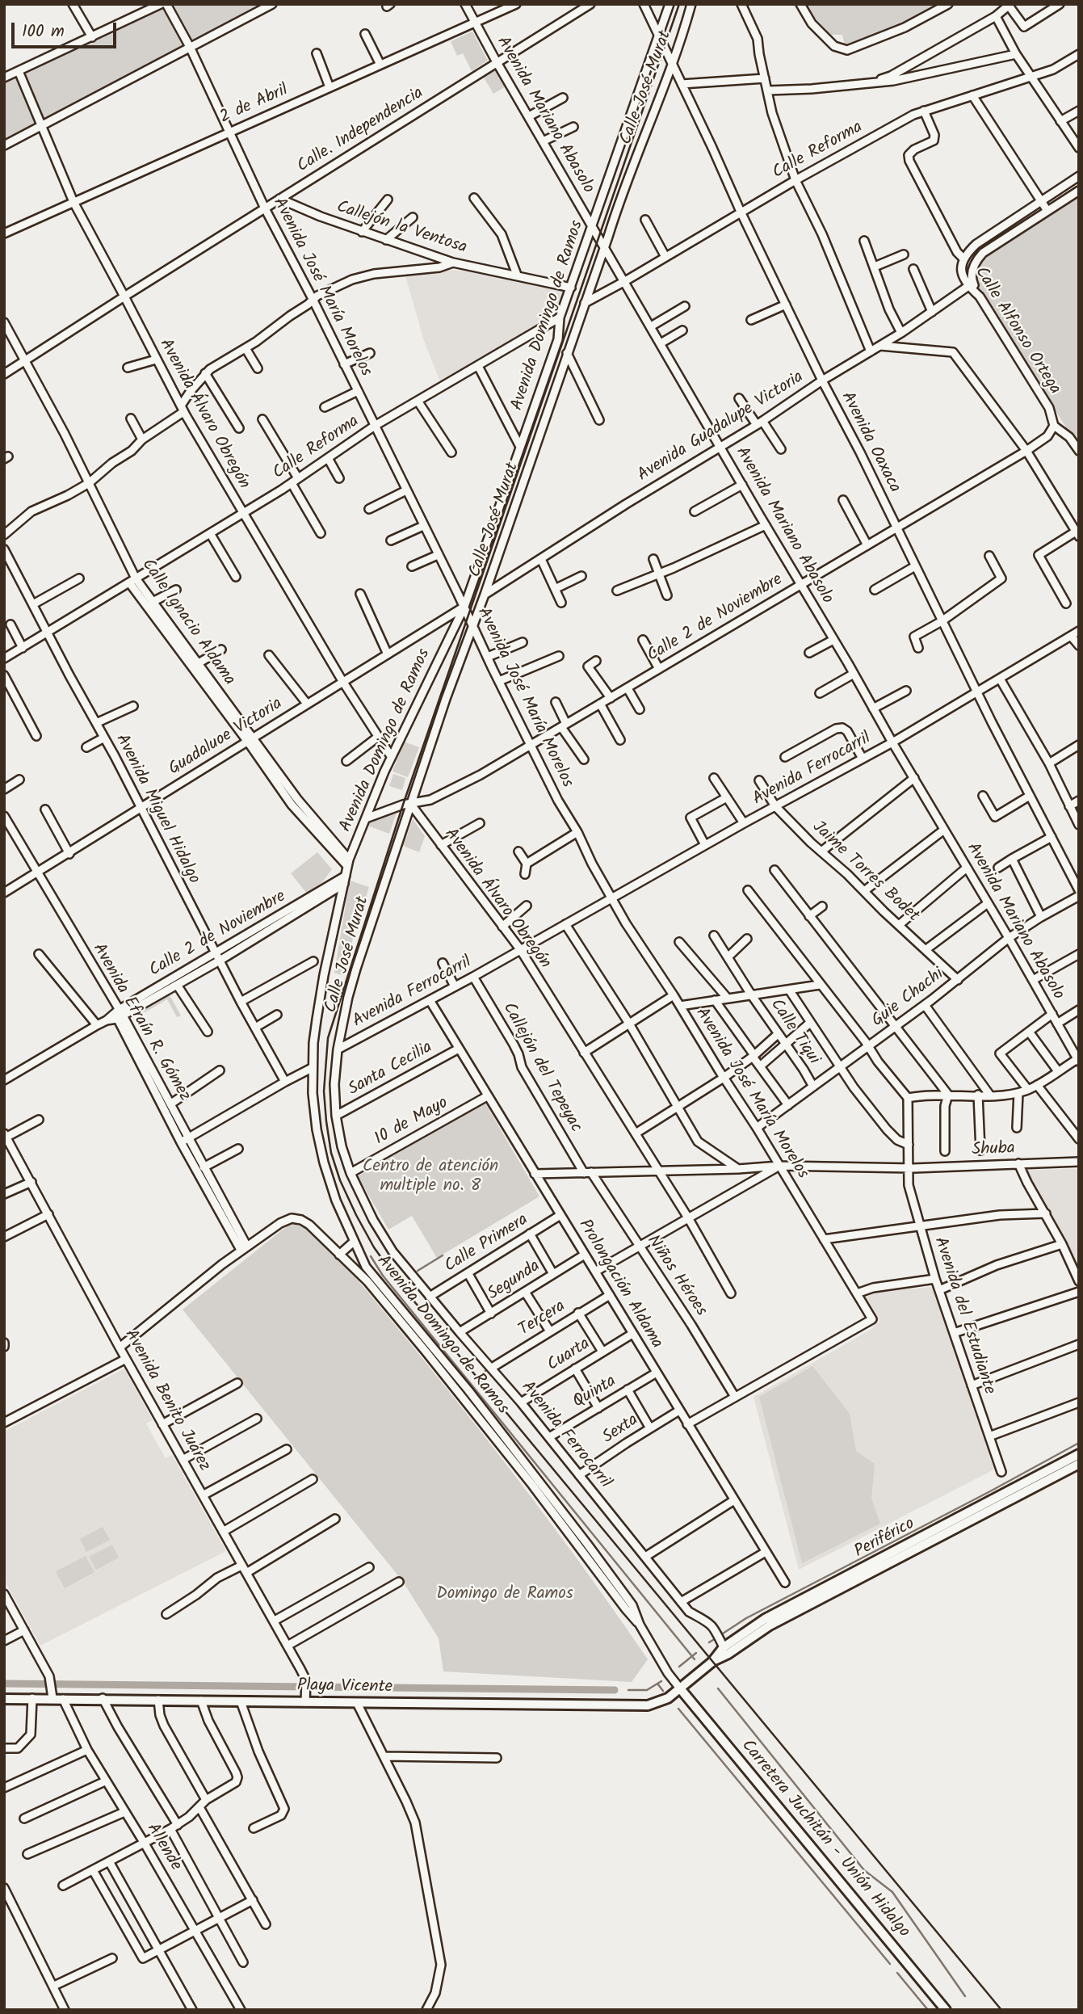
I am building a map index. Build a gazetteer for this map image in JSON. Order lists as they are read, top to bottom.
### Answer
{
  "streets": {
    "main road": ["Periférico", "Playa Vicente", "Carretera Juchitán - Unión Hidalgo"],
    "street": [
      "Calle José Murat",
      "2 de Abril",
      "Avenida Mariano Abasolo",
      "Calle. Independencia",
      "Calle Reforma",
      "Callejón la Ventosa",
      "Avenida José María Morelos",
      "Avenida Domingo de Ramos",
      "Calle Alfonso Ortega",
      "Avenida Álvaro Obregón",
      "Avenida Guadalupe Victoria",
      "Avenida Oaxaca",
      "Calle 2 de Noviembre",
      "Calle Ignacio Aldama",
      "Guadaluoe Victoria",
      "Avenida Ferrocarril",
      "Avenida Miguel Hidalgo",
      "Jaime Torres Bodet",
      "Guie Chachi",
      "Avenida Efraín R. Gómez",
      "Calle Tiqui",
      "Callejón del Tepeyac",
      "Santa Cecilia",
      "10 de Mayo",
      "Shuba",
      "Calle Primera",
      "Niños Héroes",
      "Segunda",
      "Prolongación Aldama",
      "Avenida del Estudiante",
      "Tercera",
      "Cuarta",
      "Quinta",
      "Avenida Benito Juárez",
      "Sexta",
      "Allende"
    ]
  },
  "crossings": [
    ["Calle José Murat", "Avenida Mariano Abasolo"],
    ["Calle José Murat", "Calle Reforma"],
    ["Calle José Murat", "Avenida José María Morelos"],
    ["Calle José Murat", "Avenida Álvaro Obregón"],
    ["Calle José Murat", "Avenida Guadalupe Victoria"],
    ["Calle José Murat", "Avenida Oaxaca"],
    ["Calle José Murat", "Calle 2 de Noviembre"],
    ["Calle José Murat", "Avenida Ferrocarril"],
    ["2 de Abril", "Avenida Mariano Abasolo"],
    ["2 de Abril", "Avenida José María Morelos"],
    ["2 de Abril", "Avenida Álvaro Obregón"],
    ["Avenida Mariano Abasolo", "Calle. Independencia"],
    ["Avenida Mariano Abasolo", "Calle Reforma"],
    ["Avenida Mariano Abasolo", "Avenida Domingo de Ramos"],
    ["Avenida Mariano Abasolo", "Avenida Guadalupe Victoria"],
    ["Avenida Mariano Abasolo", "Calle 2 de Noviembre"],
    ["Avenida Mariano Abasolo", "Avenida Ferrocarril"],
    ["Avenida Mariano Abasolo", "Guie Chachi"],
    ["Calle. Independencia", "Callejón la Ventosa"],
    ["Calle. Independencia", "Avenida José María Morelos"],
    ["Calle. Independencia", "Avenida Álvaro Obregón"],
    ["Calle. Independencia", "Calle Ignacio Aldama"],
    ["Calle Reforma", "Avenida José María Morelos"],
    ["Calle Reforma", "Avenida Domingo de Ramos"],
    ["Calle Reforma", "Avenida Álvaro Obregón"],
    ["Calle Reforma", "Avenida Oaxaca"],
    ["Calle Reforma", "Calle Ignacio Aldama"],
    ["Calle Reforma", "Avenida Miguel Hidalgo"],
    ["Callejón la Ventosa", "Avenida Domingo de Ramos"],
    ["Avenida José María Morelos", "Avenida Domingo de Ramos"],
    ["Avenida José María Morelos", "Calle 2 de Noviembre"],
    ["Avenida José María Morelos", "Guadaluoe Victoria"],
    ["Avenida José María Morelos", "Avenida Ferrocarril"],
    ["Avenida José María Morelos", "Guie Chachi"],
    ["Avenida José María Morelos", "Shuba"],
    ["Avenida José María Morelos", "Niños Héroes"],
    ["Avenida Domingo de Ramos", "Avenida Álvaro Obregón"],
    ["Avenida Domingo de Ramos", "Avenida Oaxaca"],
    ["Avenida Domingo de Ramos", "Calle 2 de Noviembre"],
    ["Avenida Domingo de Ramos", "Calle Ignacio Aldama"],
    ["Avenida Domingo de Ramos", "Guadaluoe Victoria"],
    ["Avenida Domingo de Ramos", "Periférico"],
    ["Avenida Domingo de Ramos", "Playa Vicente"],
    ["Avenida Domingo de Ramos", "Carretera Juchitán - Unión Hidalgo"],
    ["Calle Alfonso Ortega", "Avenida Guadalupe Victoria"],
    ["Calle Alfonso Ortega", "Calle 2 de Noviembre"],
    ["Avenida Álvaro Obregón", "Calle 2 de Noviembre"],
    ["Avenida Álvaro Obregón", "Guadaluoe Victoria"],
    ["Avenida Álvaro Obregón", "Avenida Ferrocarril"],
    ["Avenida Álvaro Obregón", "Shuba"],
    ["Avenida Guadalupe Victoria", "Avenida Oaxaca"],
    ["Avenida Oaxaca", "Calle 2 de Noviembre"],
    ["Avenida Oaxaca", "Avenida Ferrocarril"],
    ["Calle 2 de Noviembre", "Avenida Miguel Hidalgo"],
    ["Calle 2 de Noviembre", "Avenida Efraín R. Gómez"],
    ["Calle Ignacio Aldama", "Guadaluoe Victoria"],
    ["Guadaluoe Victoria", "Avenida Miguel Hidalgo"],
    ["Guadaluoe Victoria", "Avenida Efraín R. Gómez"],
    ["Avenida Ferrocarril", "Jaime Torres Bodet"],
    ["Avenida Ferrocarril", "Callejón del Tepeyac"],
    ["Avenida Ferrocarril", "Santa Cecilia"],
    ["Avenida Ferrocarril", "10 de Mayo"],
    ["Avenida Ferrocarril", "Calle Primera"],
    ["Avenida Ferrocarril", "Segunda"],
    ["Avenida Ferrocarril", "Prolongación Aldama"],
    ["Avenida Ferrocarril", "Tercera"],
    ["Avenida Ferrocarril", "Cuarta"],
    ["Avenida Ferrocarril", "Quinta"],
    ["Avenida Ferrocarril", "Sexta"],
    ["Avenida Ferrocarril", "Periférico"],
    ["Jaime Torres Bodet", "Guie Chachi"],
    ["Guie Chachi", "Calle Tiqui"],
    ["Callejón del Tepeyac", "Shuba"],
    ["Callejón del Tepeyac", "Niños Héroes"],
    ["Santa Cecilia", "Prolongación Aldama"],
    ["10 de Mayo", "Prolongación Aldama"],
    ["Shuba", "Niños Héroes"],
    ["Shuba", "Prolongación Aldama"],
    ["Shuba", "Avenida del Estudiante"],
    ["Calle Primera", "Prolongación Aldama"],
    ["Segunda", "Prolongación Aldama"],
    ["Prolongación Aldama", "Tercera"],
    ["Prolongación Aldama", "Cuarta"],
    ["Prolongación Aldama", "Quinta"],
    ["Prolongación Aldama", "Sexta"],
    ["Avenida Benito Juárez", "Playa Vicente"],
    ["Periférico", "Playa Vicente"],
    ["Periférico", "Carretera Juchitán - Unión Hidalgo"],
    ["Playa Vicente", "Carretera Juchitán - Unión Hidalgo"],
    ["Playa Vicente", "Allende"]
  ],
  "parks": ["Centro de atención multiple no. 8", "Domingo de Ramos"],
  "scale_bar": "100 m"
}
